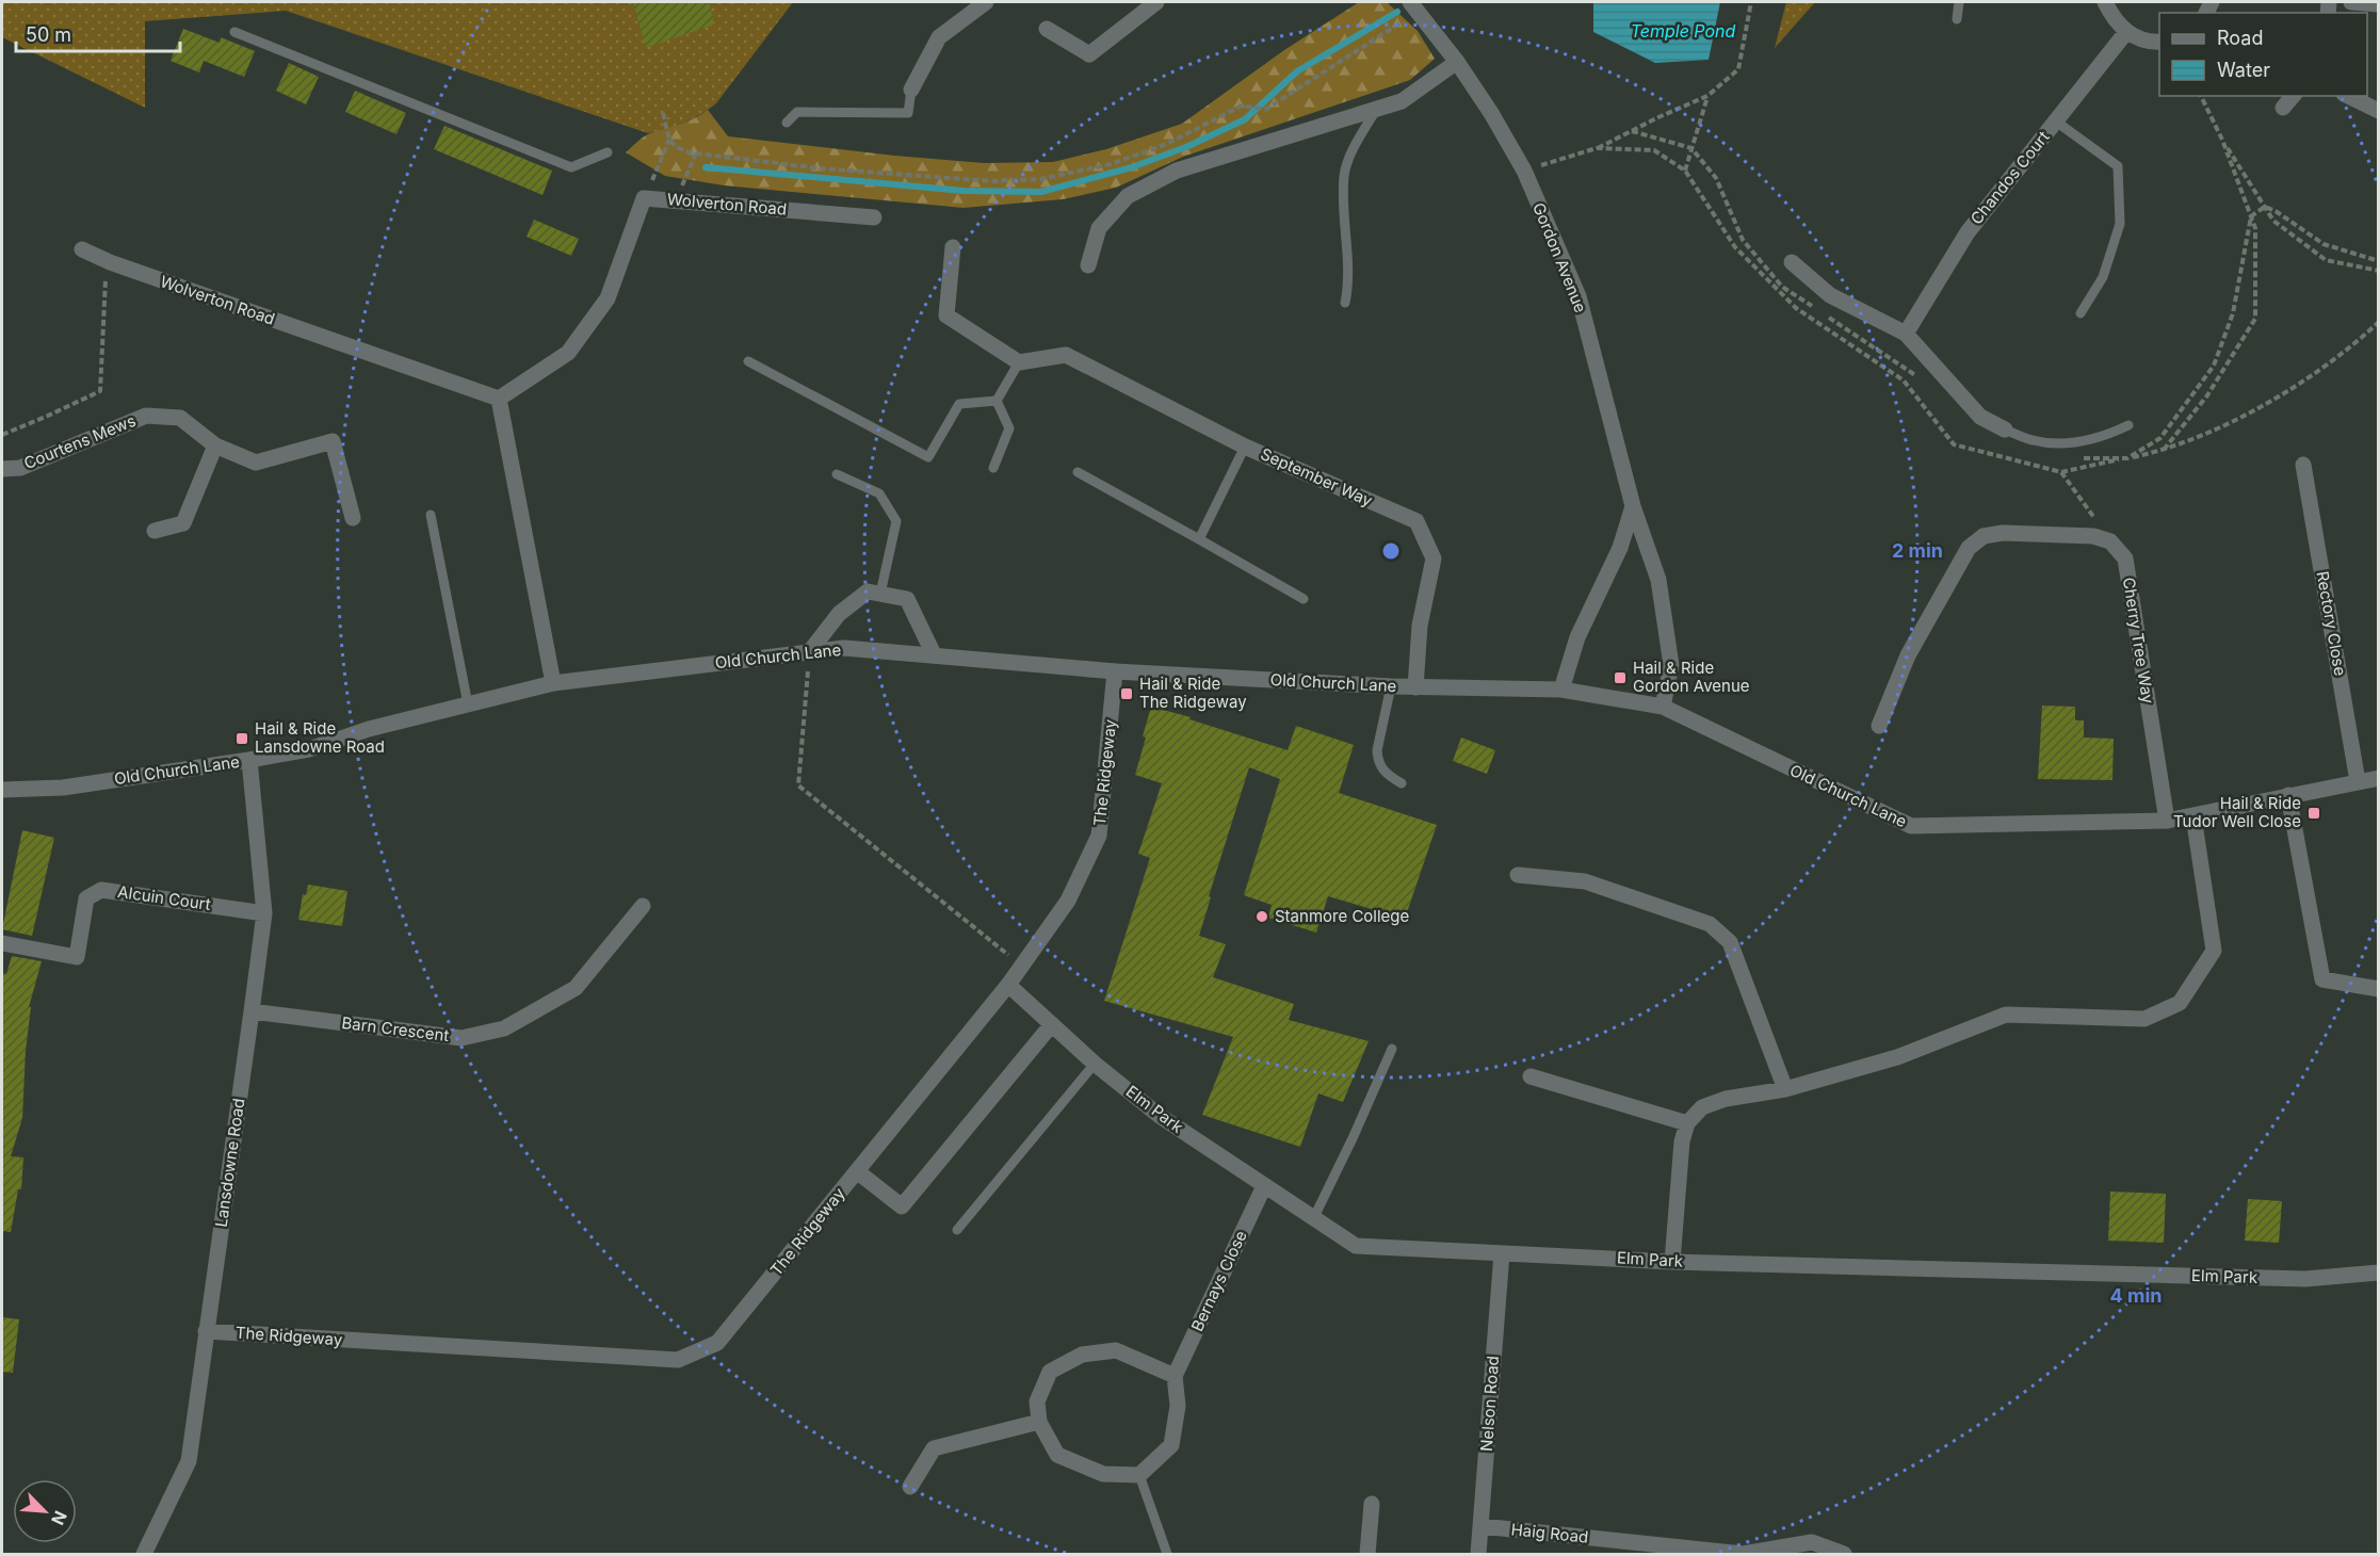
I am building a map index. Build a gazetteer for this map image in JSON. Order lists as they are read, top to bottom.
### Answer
{
  "streets": {
    "street": [
      "Chandos Court",
      "Wolverton Road",
      "Gordon Avenue",
      "Courtens Mews",
      "September Way",
      "Rectory Close",
      "Cherry Tree Way",
      "Old Church Lane",
      "The Ridgeway",
      "Alcuin Court",
      "Barn Crescent",
      "Elm Park",
      "Lansdowne Road",
      "Bernays Close",
      "Nelson Road",
      "Haig Road"
    ]
  },
  "crossings": [
    ["Gordon Avenue", "Old Church Lane"],
    ["September Way", "Old Church Lane"],
    ["Rectory Close", "Old Church Lane"],
    ["Cherry Tree Way", "Old Church Lane"],
    ["Old Church Lane", "The Ridgeway"],
    ["Old Church Lane", "Lansdowne Road"],
    ["The Ridgeway", "Elm Park"],
    ["The Ridgeway", "Lansdowne Road"],
    ["Alcuin Court", "Lansdowne Road"],
    ["Barn Crescent", "Lansdowne Road"],
    ["Elm Park", "Bernays Close"],
    ["Elm Park", "Nelson Road"],
    ["Nelson Road", "Haig Road"]
  ],
  "water": ["Temple Pond"],
  "places": {
    "transit": [
      "Hail & Ride Gordon Avenue",
      "Hail & Ride The Ridgeway",
      "Hail & Ride Lansdowne Road",
      "Hail & Ride Tudor Well Close"
    ],
    "other": ["Stanmore College"]
  },
  "legend": ["Road", "Water"],
  "scale_bar": "50 m",
  "north": "bottom right",
  "rings": ["2 min", "4 min"]
}
